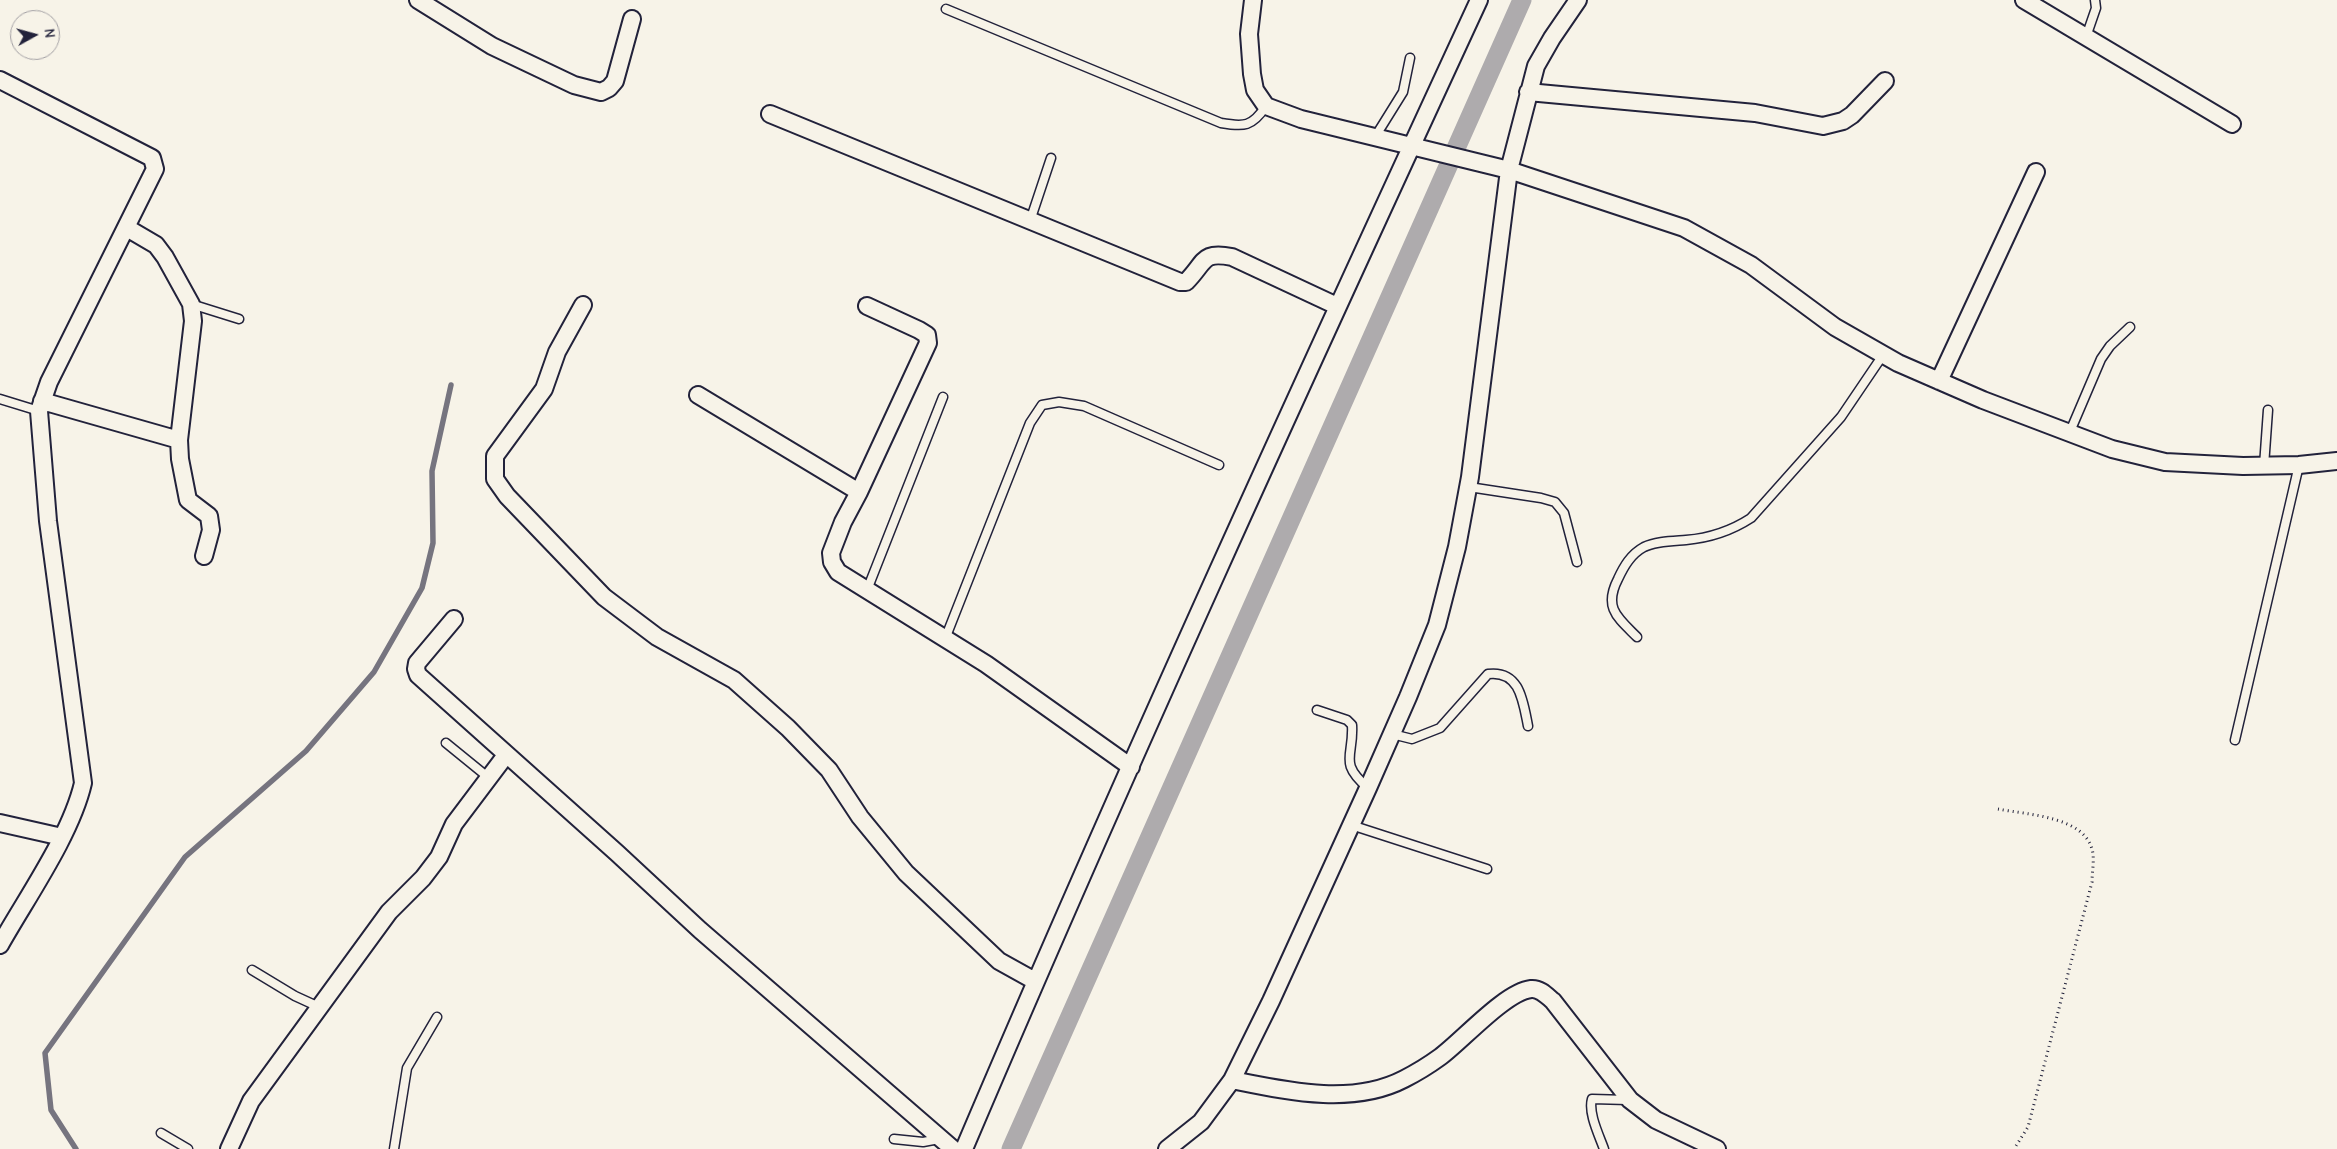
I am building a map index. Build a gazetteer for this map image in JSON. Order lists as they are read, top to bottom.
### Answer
{
  "north": "right"
}
